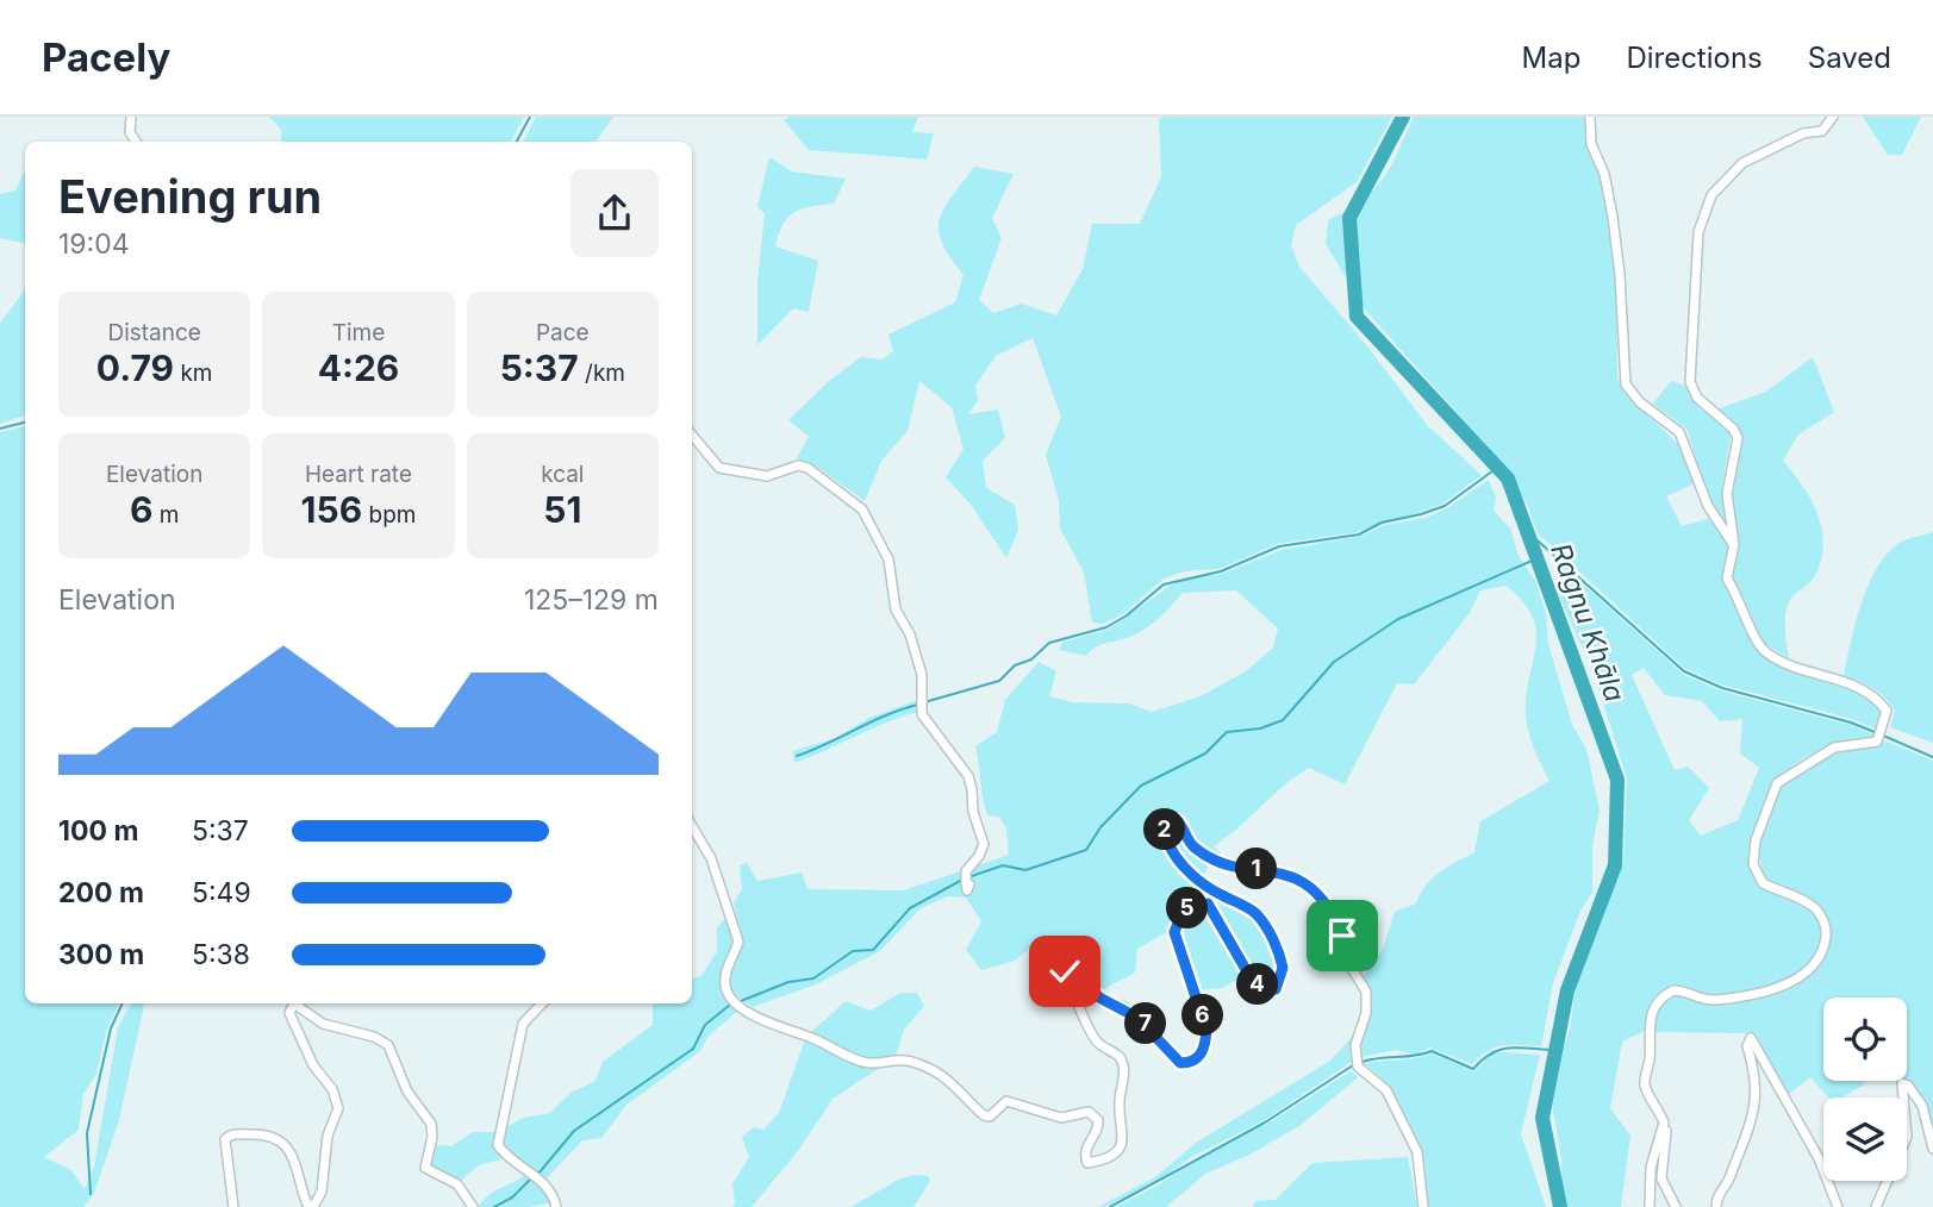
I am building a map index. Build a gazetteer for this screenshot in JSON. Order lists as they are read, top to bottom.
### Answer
{
  "water": ["Ragnu Khāla"],
  "page": {
    "header": "Pacely",
    "nav": ["Map", "Directions", "Saved"],
    "heading": ["Evening run", "19:04"],
    "stats": [
      ["Distance", "0.79 km"],
      ["Time", "4:26"],
      ["Pace", "5:37 /km"],
      ["Elevation", "6 m"],
      ["Heart rate", "156 bpm"],
      ["kcal", "51"]
    ],
    "chart": ["Elevation", "125–129 m"],
    "list": [
      {
        "name": "100 m",
        "note": "5:37"
      },
      {
        "name": "200 m",
        "note": "5:49"
      },
      {
        "name": "300 m",
        "note": "5:38"
      }
    ],
    "pins": [
      "2",
      "1",
      "5",
      "4",
      "6",
      "7"
    ]
  }
}
